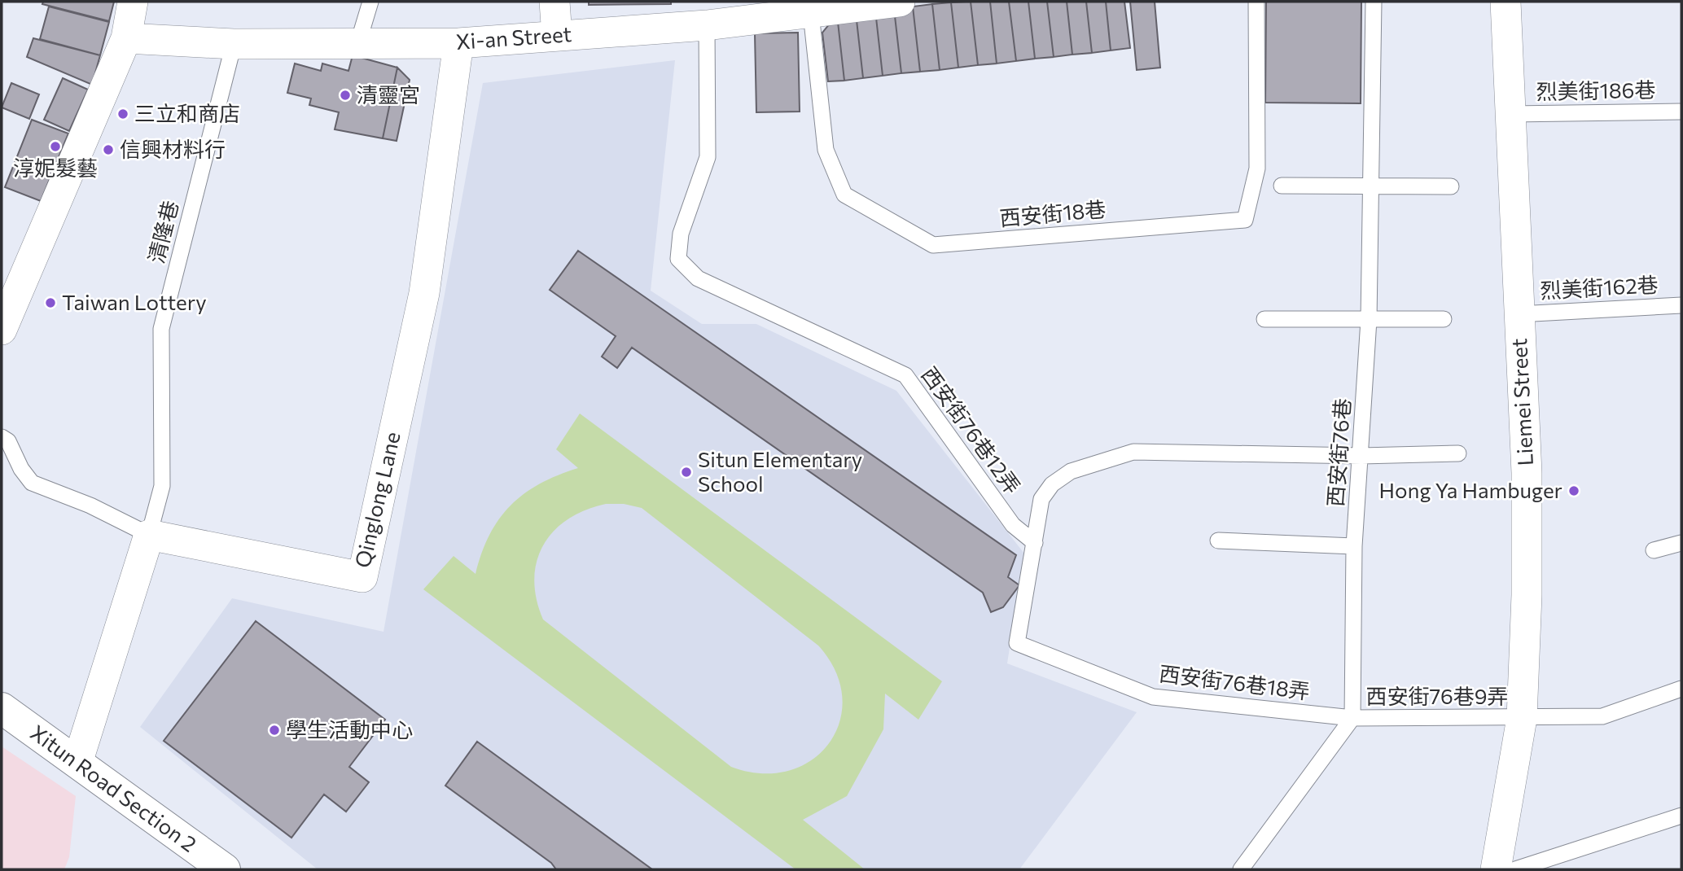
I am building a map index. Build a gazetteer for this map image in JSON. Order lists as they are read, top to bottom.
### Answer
{
  "streets": {
    "street": [
      "Xi-an Street",
      "Liemei Street",
      "Qinglong Lane",
      "Xitun Road Section 2"
    ],
    "lane": [
      "烈美街186巷",
      "西安街18巷",
      "清隆巷",
      "烈美街162巷",
      "西安街76巷12弄",
      "西安街76巷",
      "西安街76巷18弄",
      "西安街76巷9弄"
    ]
  },
  "crossings": [
    ["Xi-an Street", "西安街18巷"],
    ["Xi-an Street", "清隆巷"],
    ["Xi-an Street", "西安街76巷12弄"],
    ["Xi-an Street", "Qinglong Lane"],
    ["烈美街186巷", "Liemei Street"],
    ["清隆巷", "Qinglong Lane"],
    ["烈美街162巷", "Liemei Street"],
    ["Liemei Street", "西安街76巷9弄"],
    ["西安街76巷12弄", "西安街76巷"],
    ["西安街76巷12弄", "西安街76巷18弄"],
    ["西安街76巷", "西安街76巷18弄"],
    ["西安街76巷", "西安街76巷9弄"],
    ["西安街76巷18弄", "西安街76巷9弄"]
  ],
  "places": [
    "清靈宮",
    "三立和商店",
    "淳妮髮藝",
    "信興材料行",
    "Taiwan Lottery",
    "Situn Elementary School",
    "Hong Ya Hambuger",
    "學生活動中心"
  ]
}
